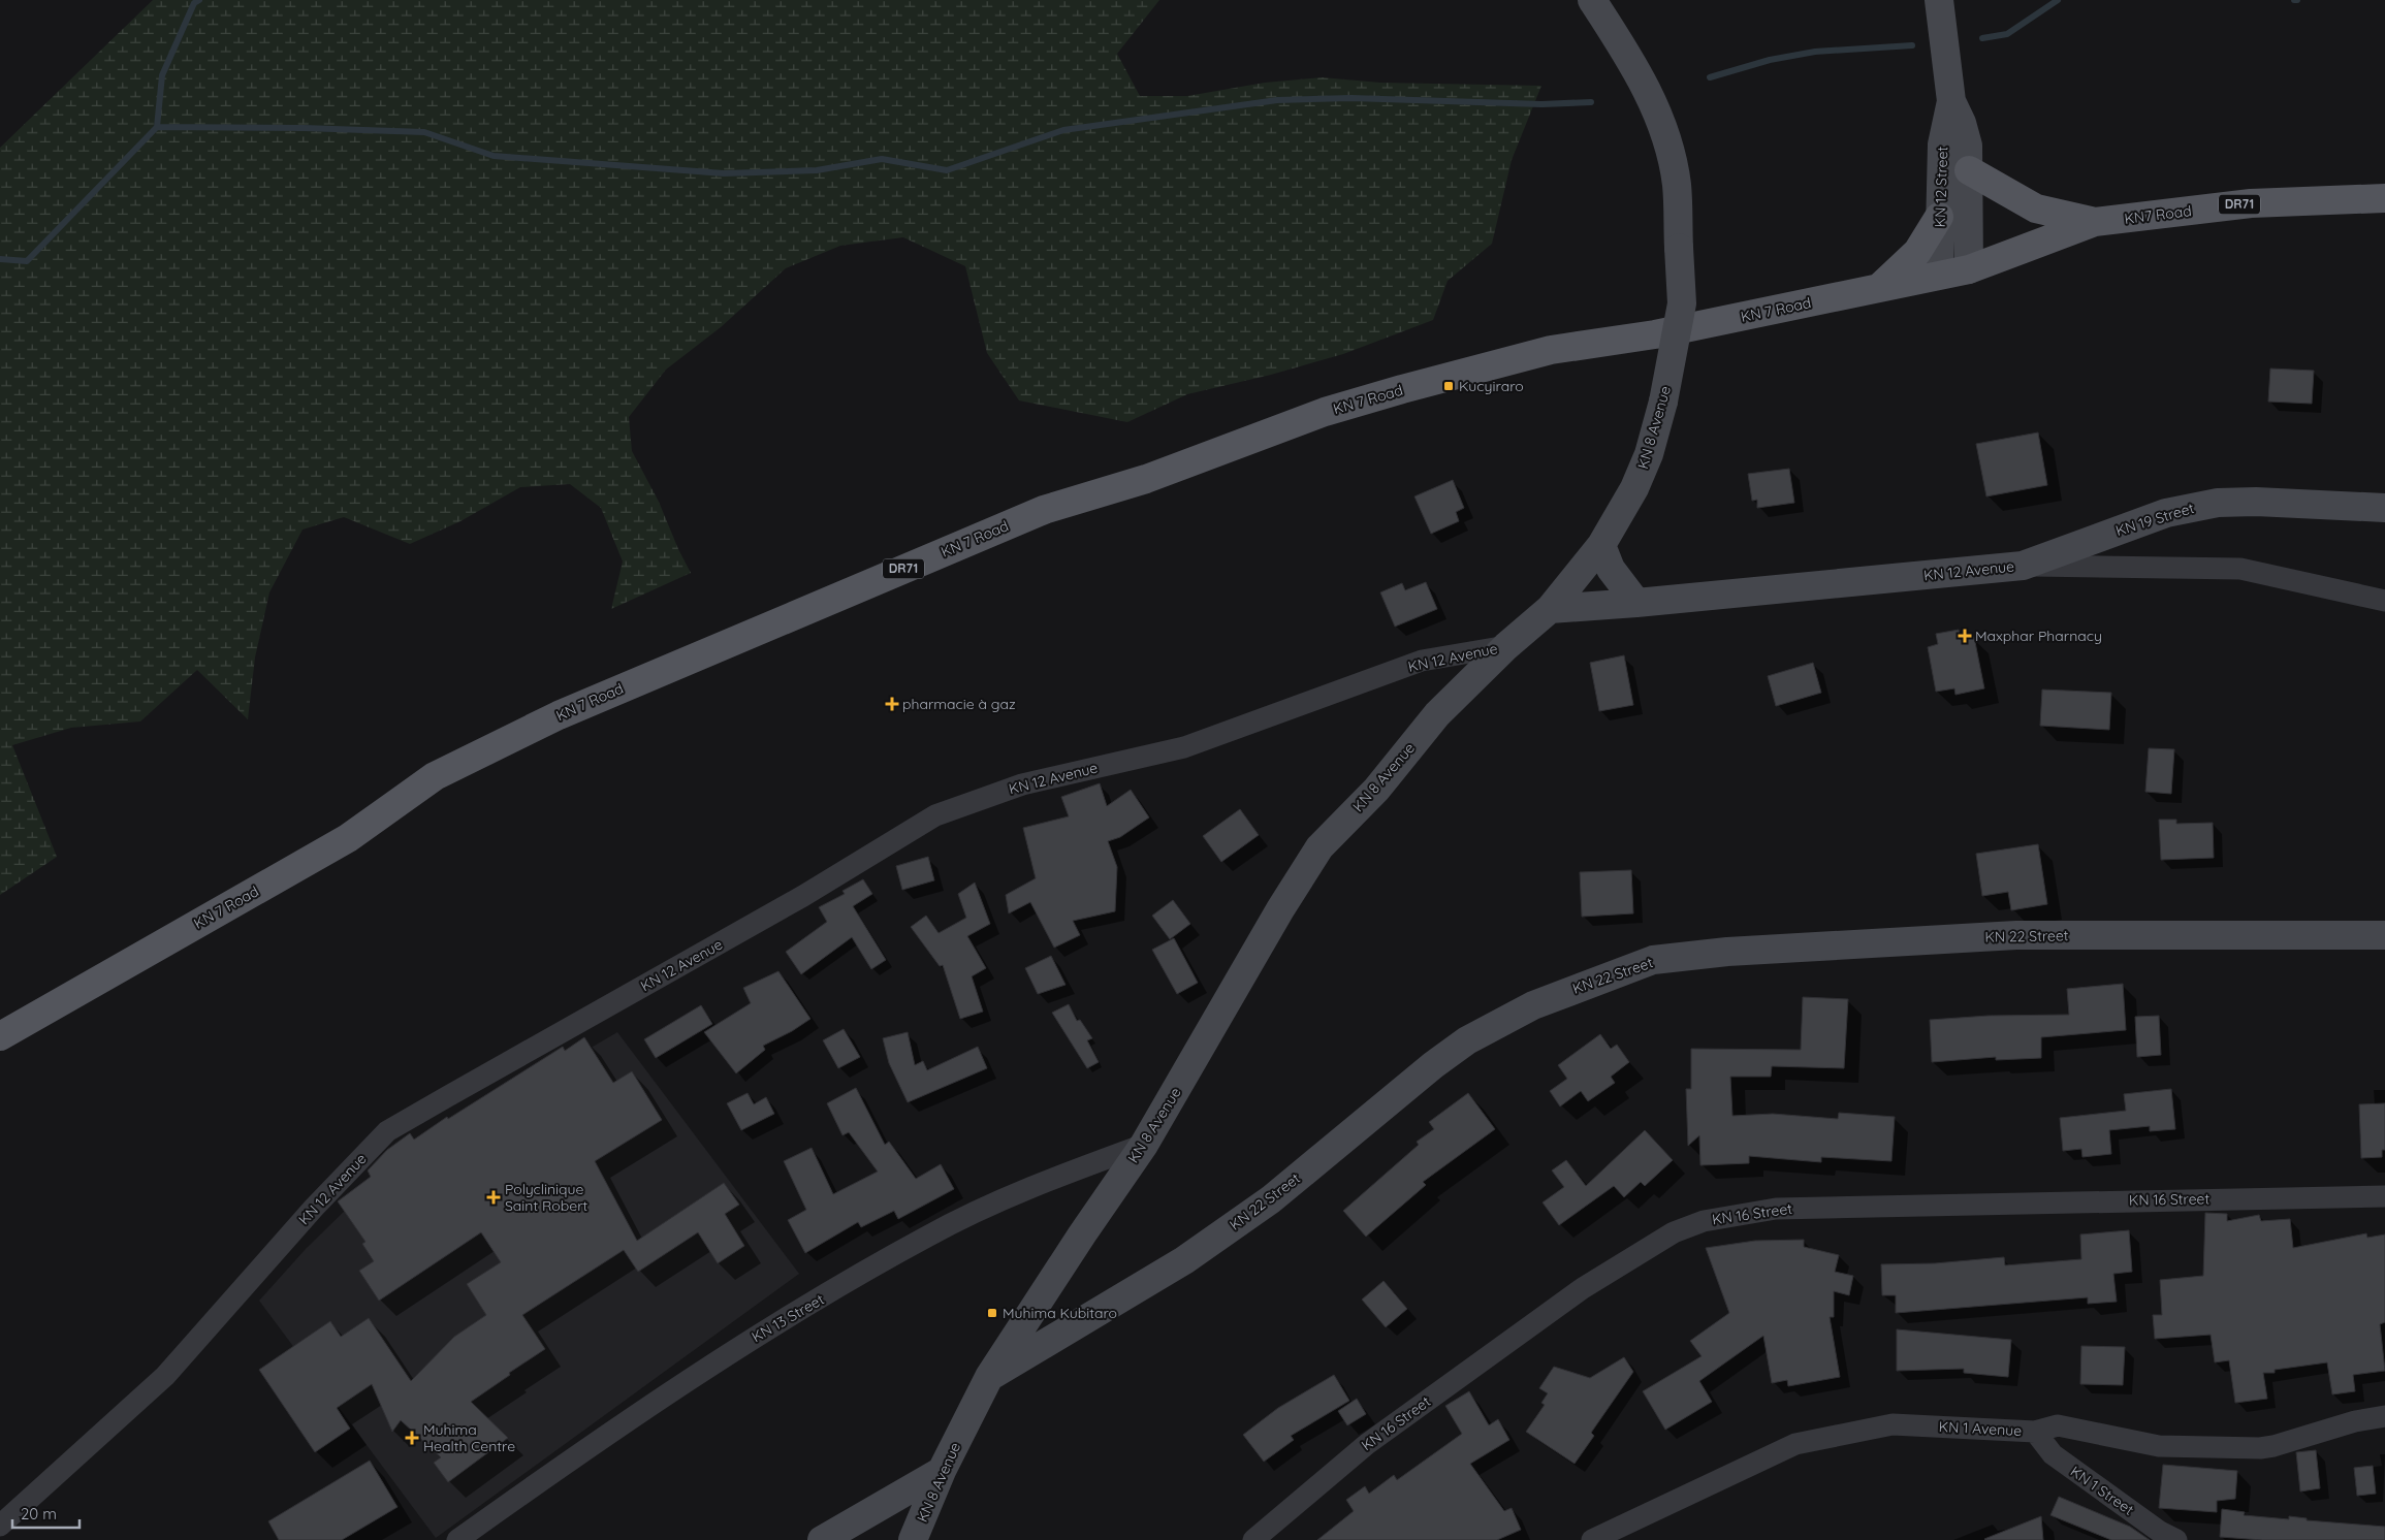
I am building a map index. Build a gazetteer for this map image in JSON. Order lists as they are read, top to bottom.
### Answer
{
  "streets": {
    "main road": ["DR71", "KN7 Road", "KN 7 Road"],
    "street": [
      "KN 12 Street",
      "KN 8 Avenue",
      "KN 19 Street",
      "KN 12 Avenue",
      "KN 22 Street",
      "KN 16 Street",
      "KN 13 Street",
      "KN 1 Avenue",
      "KN 1 Street"
    ]
  },
  "crossings": [
    ["KN 12 Street", "KN7 Road"],
    ["KN 12 Street", "KN 7 Road"],
    ["KN7 Road", "KN 7 Road"],
    ["KN 8 Avenue", "KN 12 Avenue"],
    ["KN 8 Avenue", "KN 22 Street"],
    ["KN 8 Avenue", "KN 13 Street"],
    ["KN 19 Street", "KN 12 Avenue"],
    ["KN 1 Avenue", "KN 1 Street"]
  ],
  "places": {
    "transit": ["Kucyiraro", "Muhima Kubitaro"],
    "health": [
      "Maxphar Pharnacy",
      "pharmacie à gaz",
      "Polyclinique Saint Robert",
      "Muhima Health Centre"
    ]
  },
  "scale_bar": "20 m"
}
